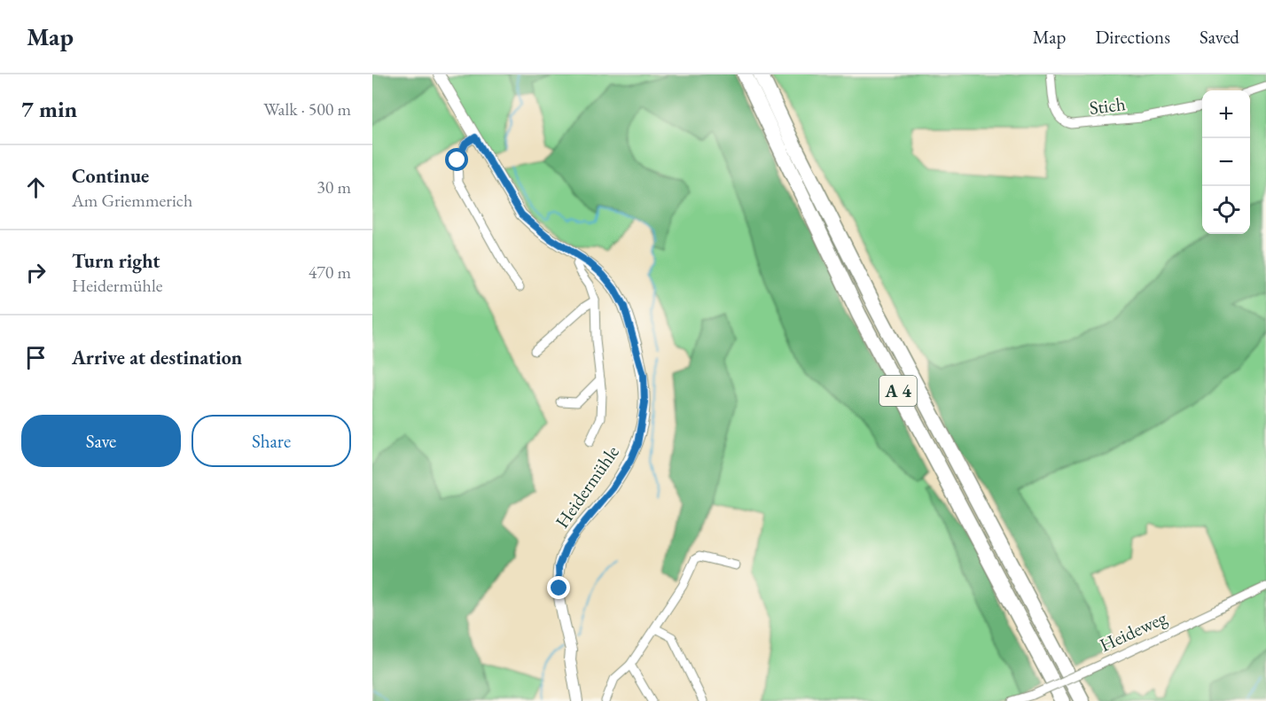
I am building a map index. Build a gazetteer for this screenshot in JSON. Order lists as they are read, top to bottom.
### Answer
{
  "streets": {
    "highway": ["A 4"],
    "street": ["Stich", "Heidermühle", "Heideweg"]
  },
  "page": {
    "header": "Map",
    "nav": ["Map", "Directions", "Saved"],
    "heading": ["7 min", "Walk · 500 m"],
    "map_buttons": ["+", "−"],
    "list": [
      ["Continue", "Am Griemmerich", "30 m"],
      ["Turn right", "Heidermühle", "470 m"],
      "Arrive at destination"
    ],
    "buttons": ["Save", "Share"]
  }
}
